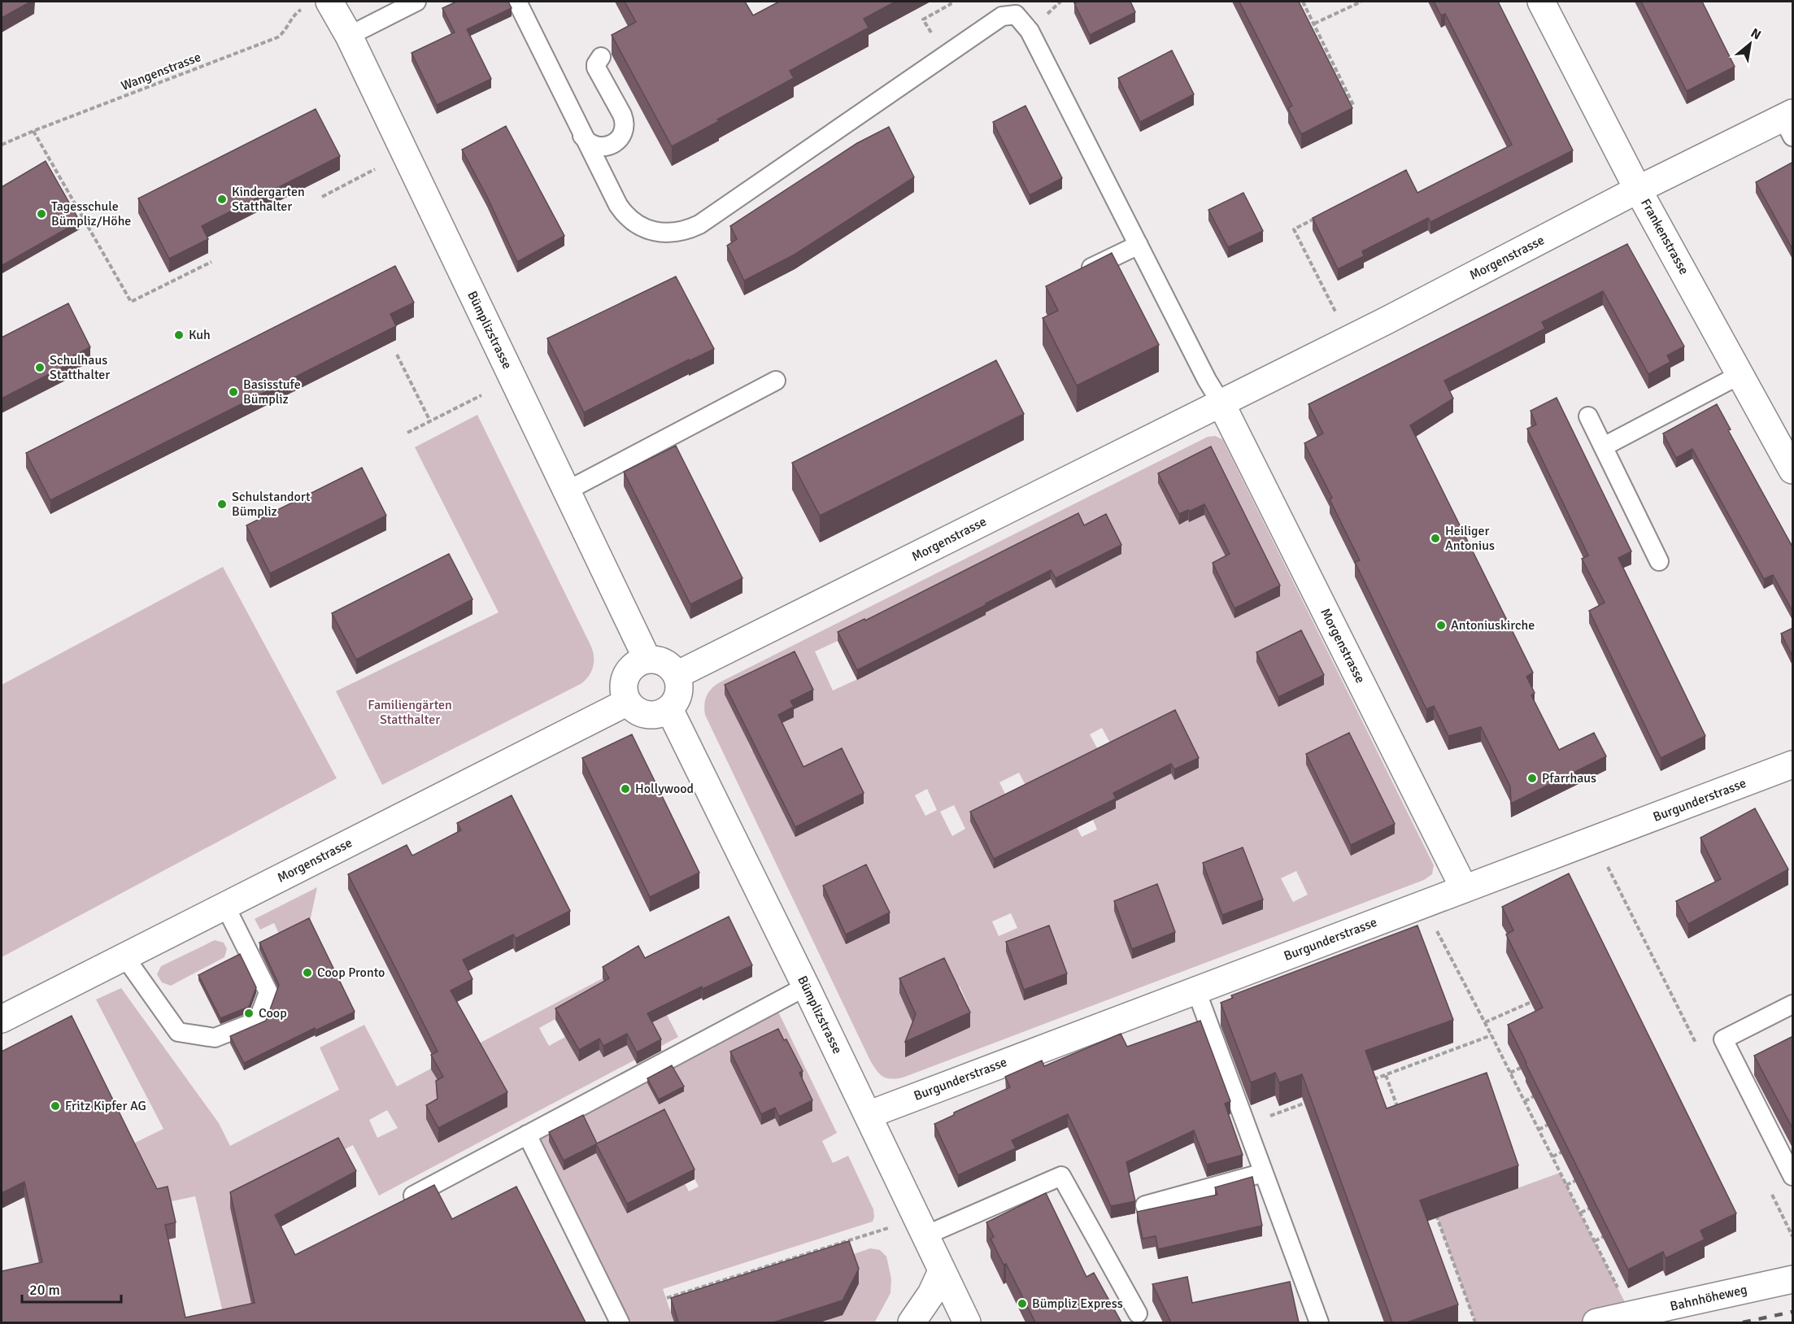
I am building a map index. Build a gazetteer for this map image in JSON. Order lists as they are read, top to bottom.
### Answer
{
  "streets": {
    "street": [
      "Frankenstrasse",
      "Morgenstrasse",
      "Bümplizstrasse",
      "Burgunderstrasse",
      "Bahnhöheweg"
    ],
    "path": ["Wangenstrasse"]
  },
  "crossings": [
    ["Frankenstrasse", "Morgenstrasse"],
    ["Morgenstrasse", "Bümplizstrasse"],
    ["Morgenstrasse", "Burgunderstrasse"],
    ["Bümplizstrasse", "Burgunderstrasse"]
  ],
  "parks": ["Familiengärten Statthalter"],
  "places": [
    "Kindergarten Statthalter",
    "Tagesschule Bümpliz/Höhe",
    "Kuh",
    "Schulhaus Statthalter",
    "Basisstufe Bümpliz",
    "Schulstandort Bümpliz",
    "Heiliger Antonius",
    "Antoniuskirche",
    "Pfarrhaus",
    "Hollywood",
    "Coop Pronto",
    "Coop",
    "Fritz Kipfer AG",
    "Bümpliz Express"
  ],
  "scale_bar": "20 m",
  "north": "top right"
}
